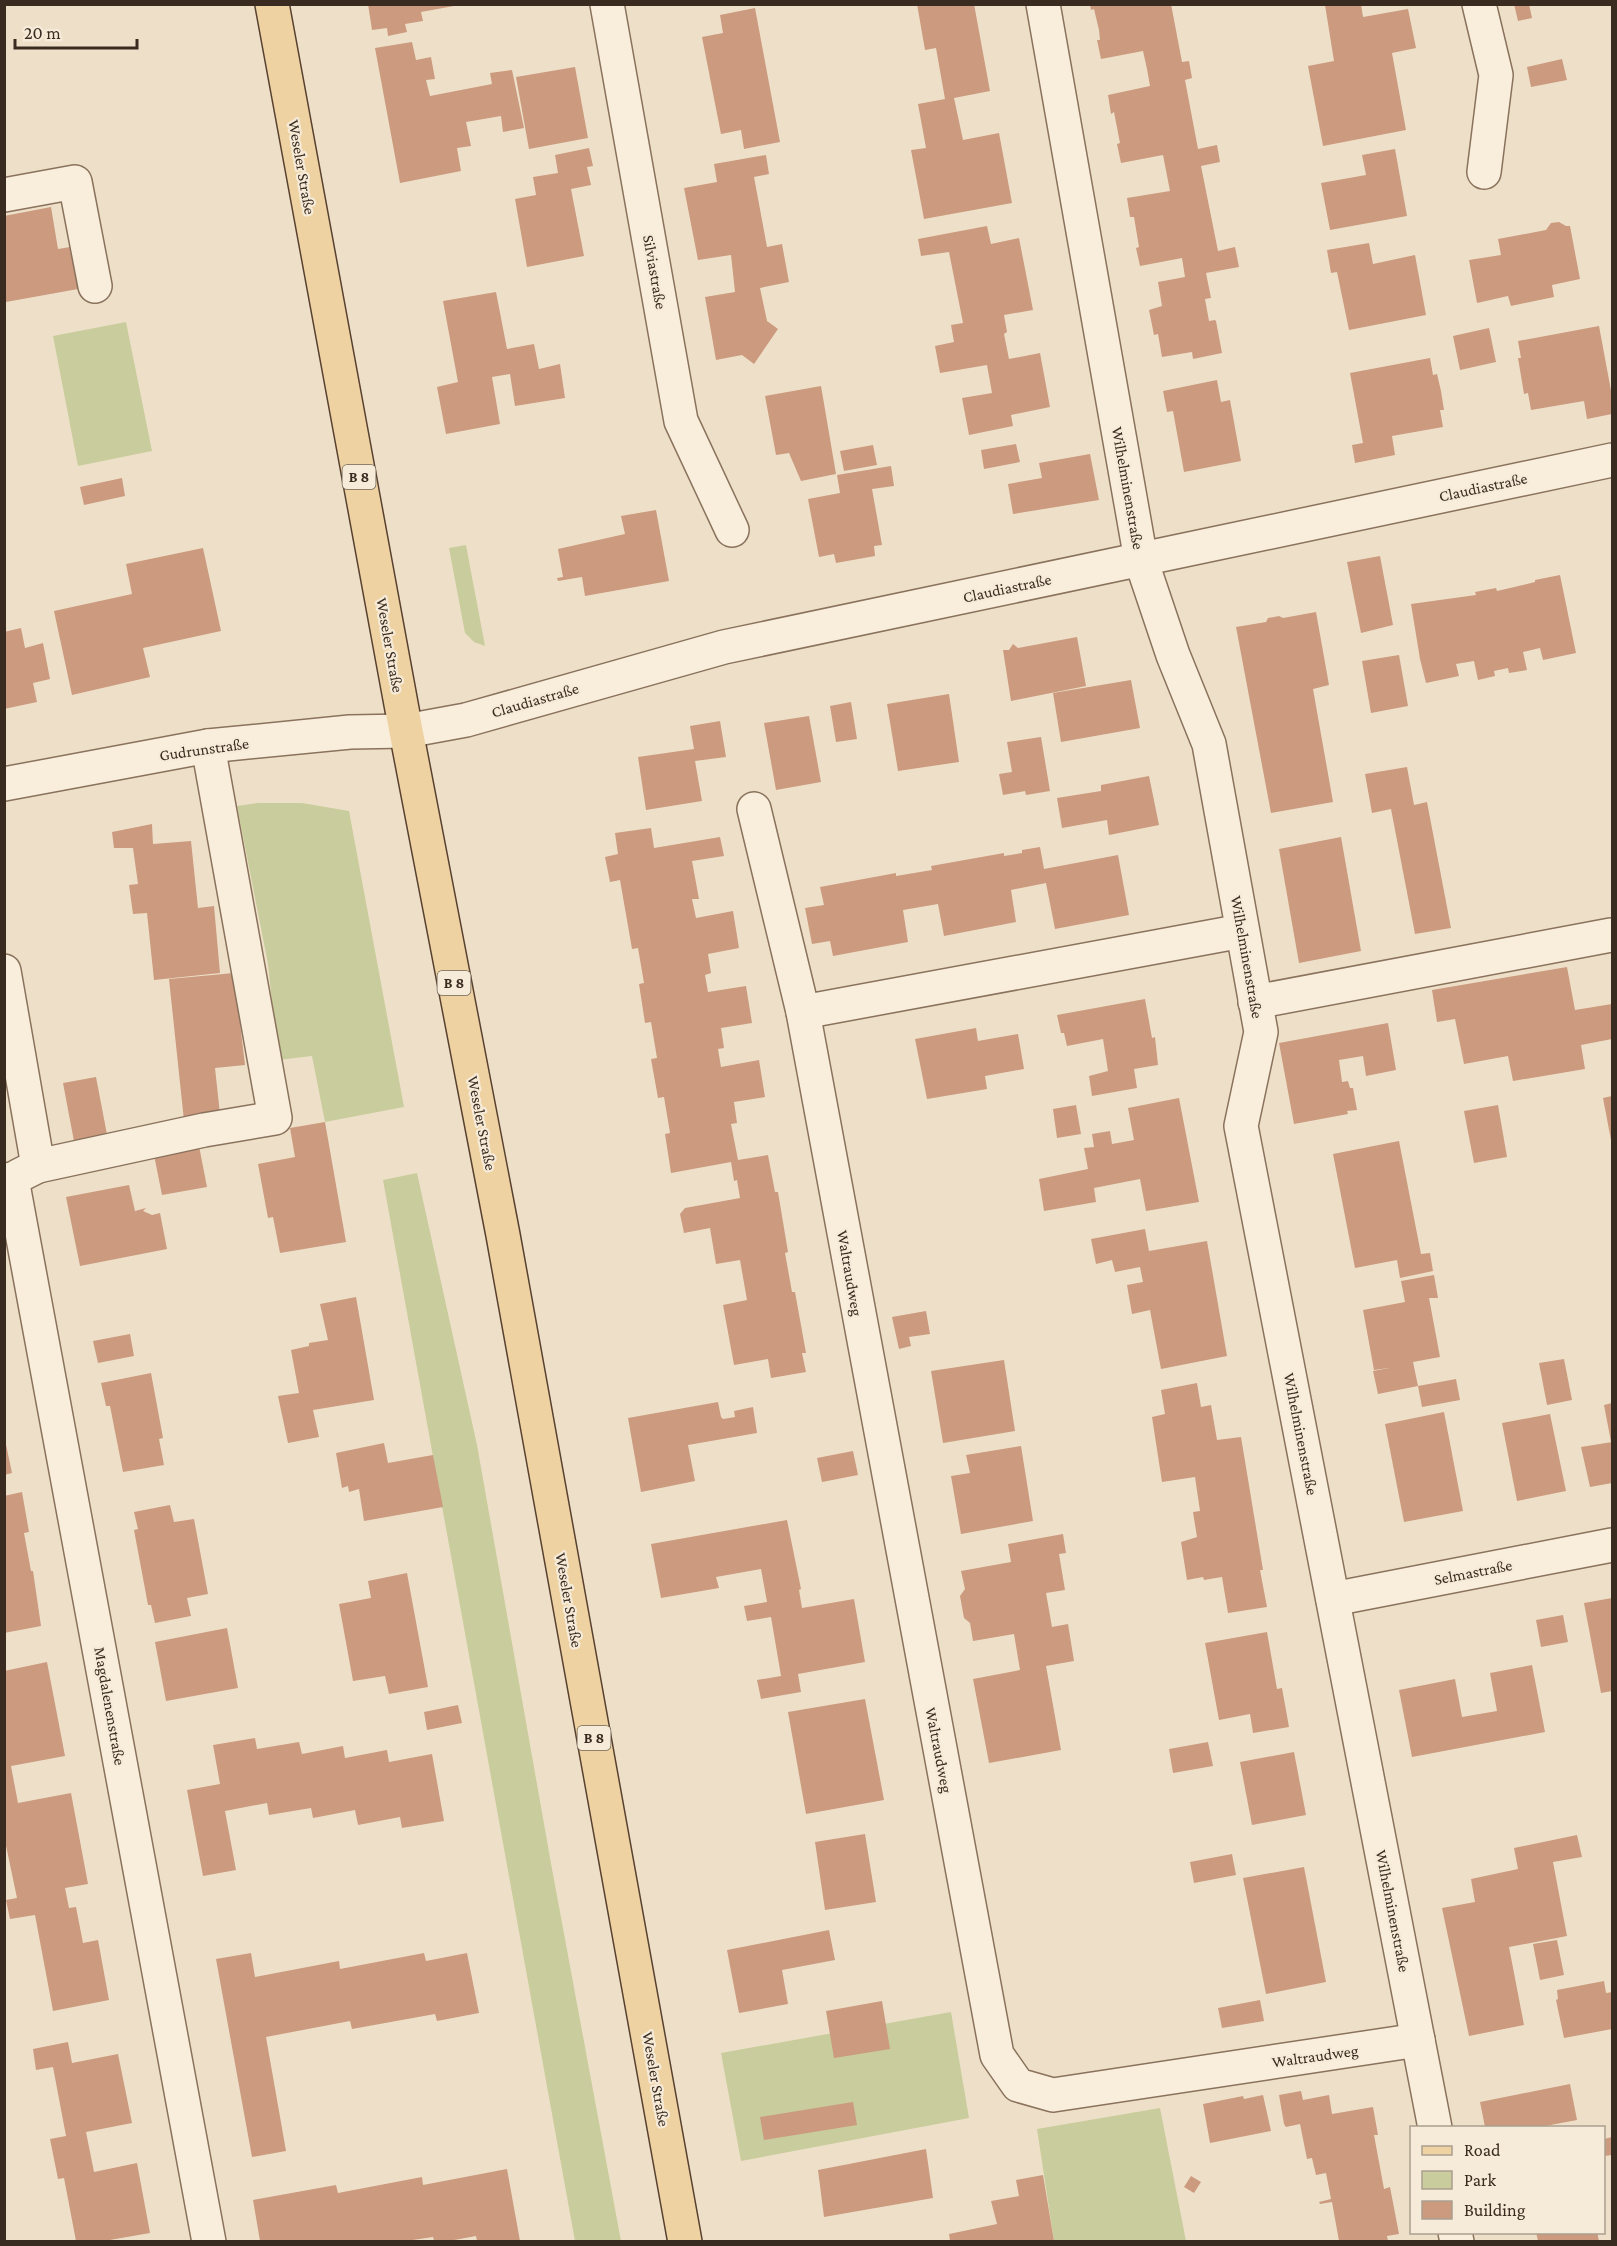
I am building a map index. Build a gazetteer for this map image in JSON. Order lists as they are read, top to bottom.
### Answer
{
  "streets": {
    "main road": ["Weseler Straße", "B 8"],
    "street": [
      "Silviastraße",
      "Claudiastraße",
      "Wilhelminenstraße",
      "Gudrunstraße",
      "Waltraudweg",
      "Selmastraße",
      "Magdalenenstraße"
    ]
  },
  "crossings": [
    ["Weseler Straße", "Claudiastraße"],
    ["Weseler Straße", "Gudrunstraße"],
    ["Claudiastraße", "Wilhelminenstraße"],
    ["Claudiastraße", "Gudrunstraße"],
    ["Wilhelminenstraße", "Waltraudweg"],
    ["Wilhelminenstraße", "Selmastraße"]
  ],
  "legend": ["Road", "Park", "Building"],
  "scale_bar": "20 m"
}
